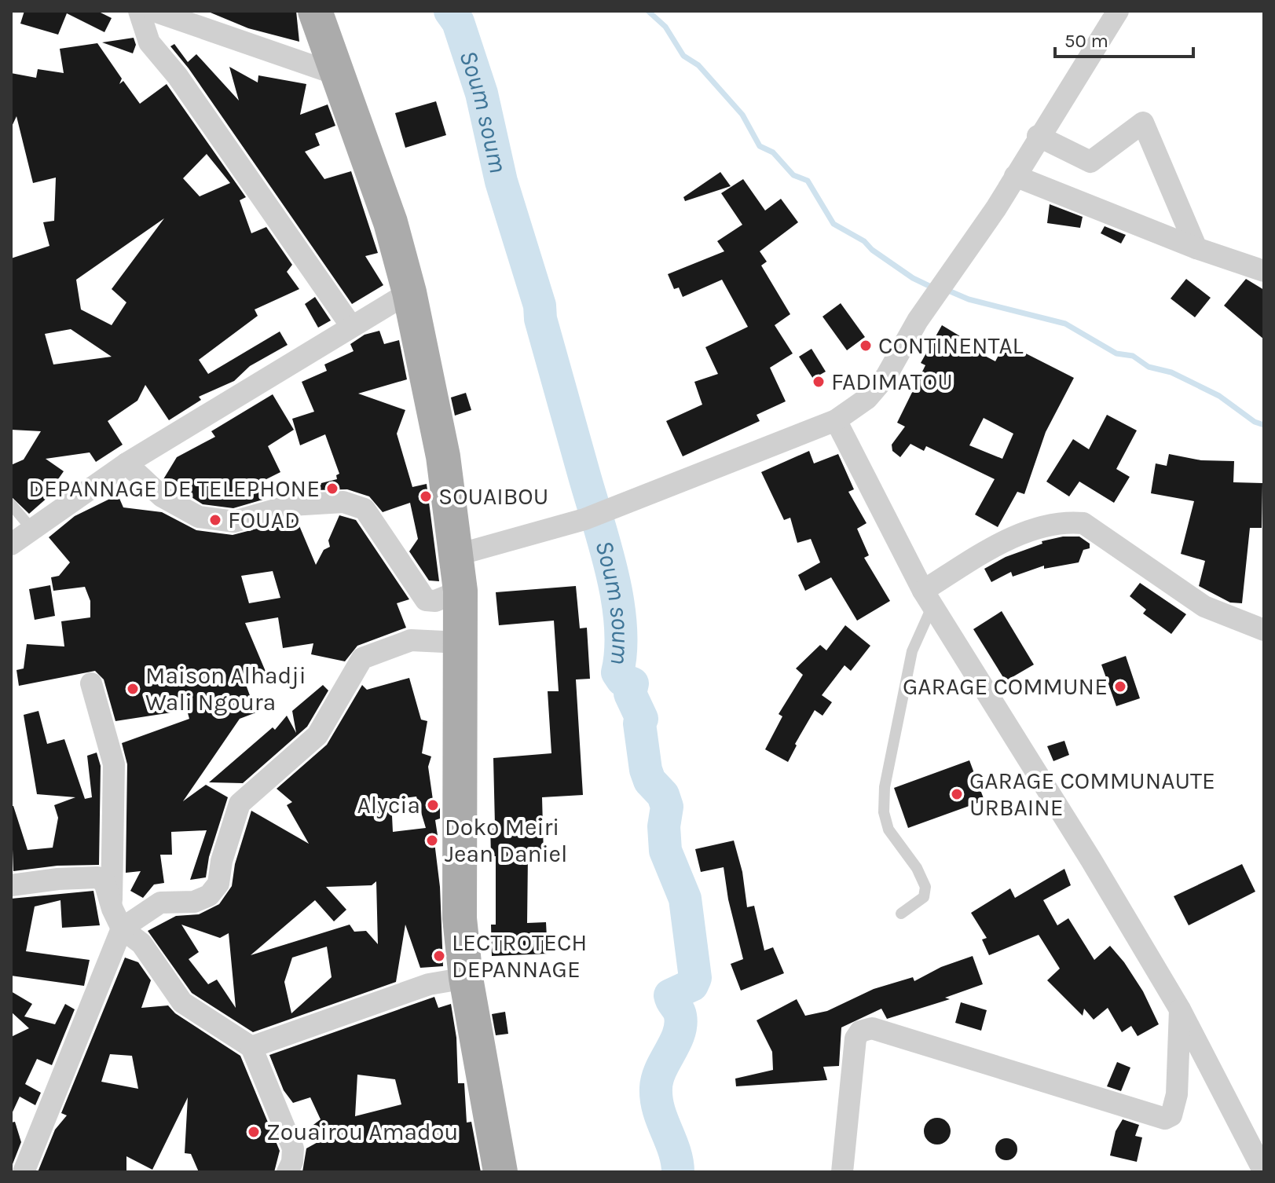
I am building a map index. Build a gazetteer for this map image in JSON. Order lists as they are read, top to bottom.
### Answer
{
  "water": ["Soum soum"],
  "places": [
    "CONTINENTAL",
    "FADIMATOU",
    "DEPANNAGE DE TELEPHONE",
    "SOUAIBOU",
    "FOUAD",
    "GARAGE COMMUNE",
    "Maison Alhadji Wali Ngoura",
    "GARAGE COMMUNAUTE URBAINE",
    "Alycia",
    "Doko Meiri Jean Daniel",
    "LECTROTECH DEPANNAGE",
    "Zouairou Amadou"
  ],
  "scale_bar": "50 m"
}
